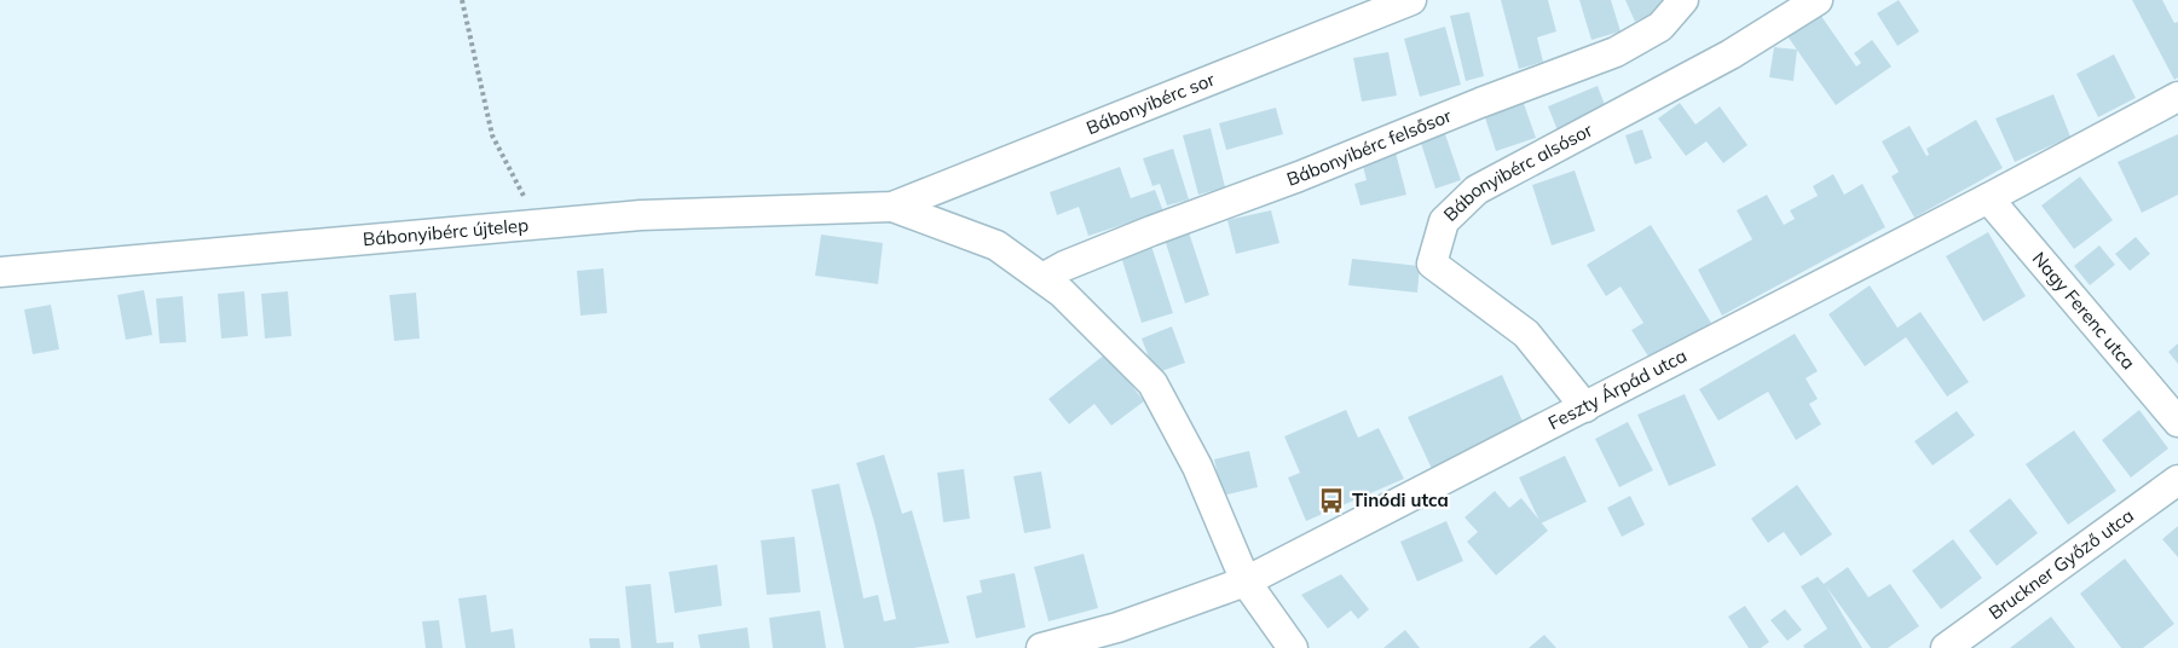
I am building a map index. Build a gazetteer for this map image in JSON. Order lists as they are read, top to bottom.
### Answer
{
  "streets": {
    "street": [
      "Bábonyibérc sor",
      "Bábonyibérc felsősor",
      "Bábonyibérc alsósor",
      "Bábonyibérc újtelep",
      "Nagy Ferenc utca",
      "Feszty Árpád utca",
      "Bruckner Győző utca"
    ]
  },
  "crossings": [
    ["Bábonyibérc sor", "Bábonyibérc újtelep"],
    ["Bábonyibérc alsósor", "Feszty Árpád utca"],
    ["Nagy Ferenc utca", "Feszty Árpád utca"]
  ],
  "places": {
    "bus stop": ["Tinódi utca"]
  }
}
